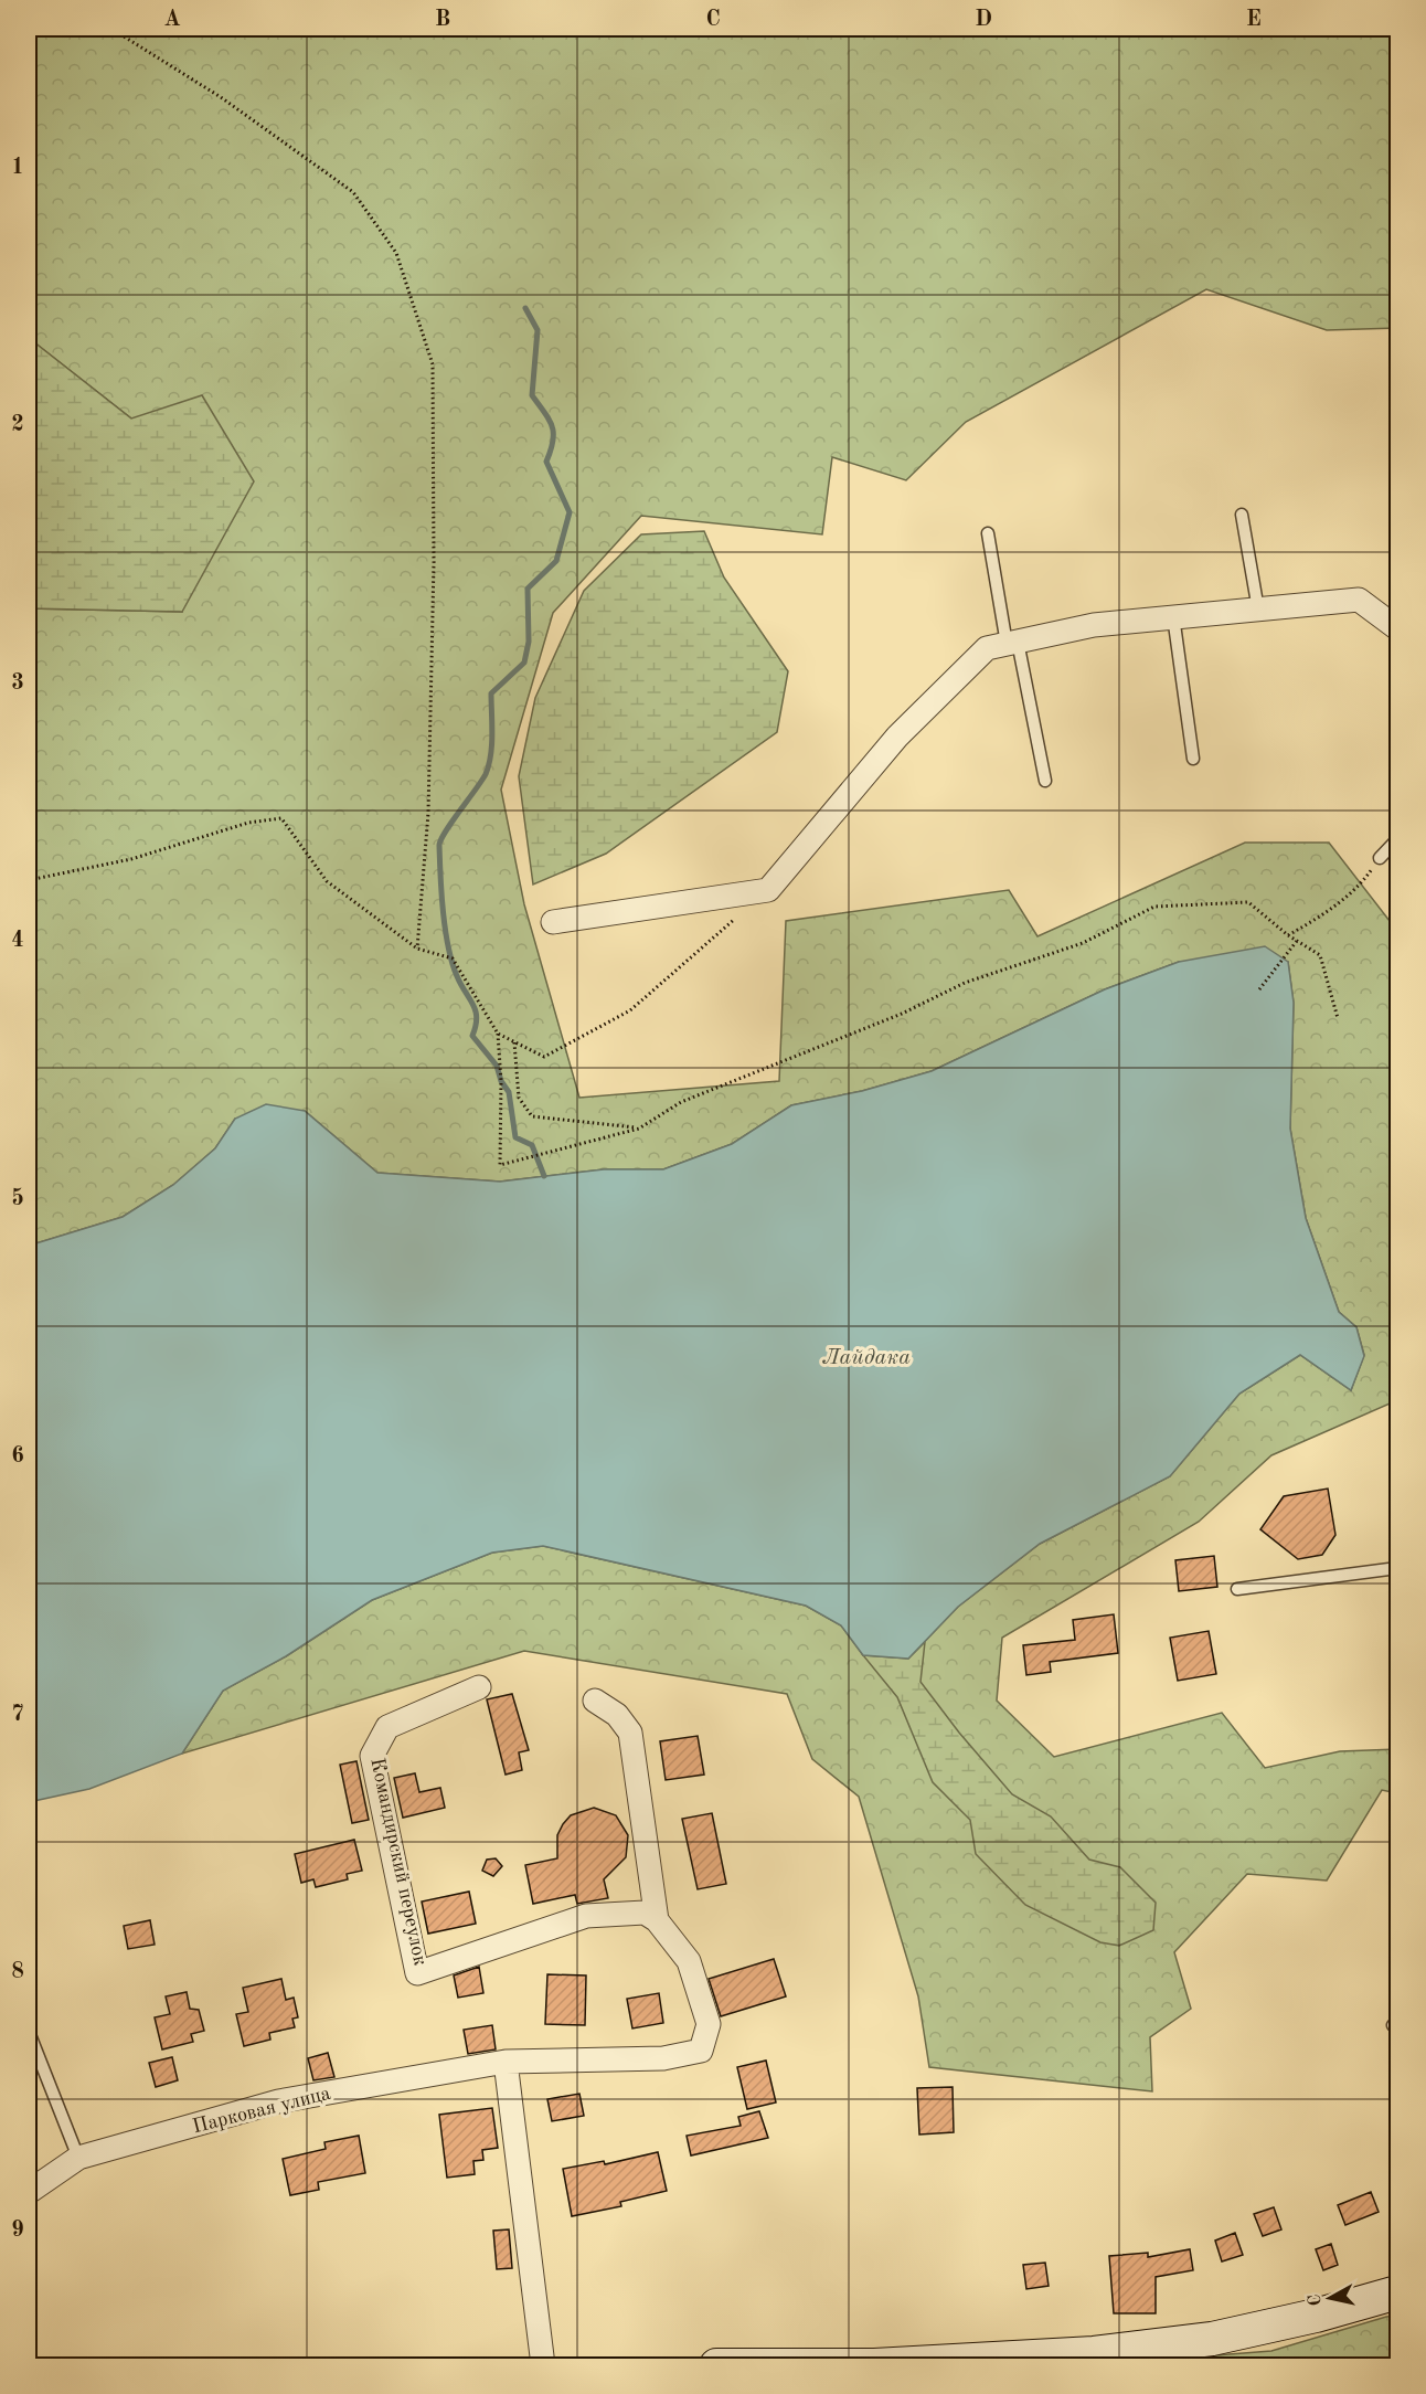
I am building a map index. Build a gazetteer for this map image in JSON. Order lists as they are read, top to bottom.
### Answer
{
  "streets": {
    "street": ["Командирский переулок", "Парковая улица"]
  },
  "crossings": [
    ["Командирский переулок", "Парковая улица"]
  ],
  "water": ["Лайдака"],
  "north": "left",
  "grid": {
    "columns": [
      "A",
      "B",
      "C",
      "D",
      "E"
    ],
    "rows": [
      "1",
      "2",
      "3",
      "4",
      "5",
      "6",
      "7",
      "8",
      "9"
    ]
  }
}
